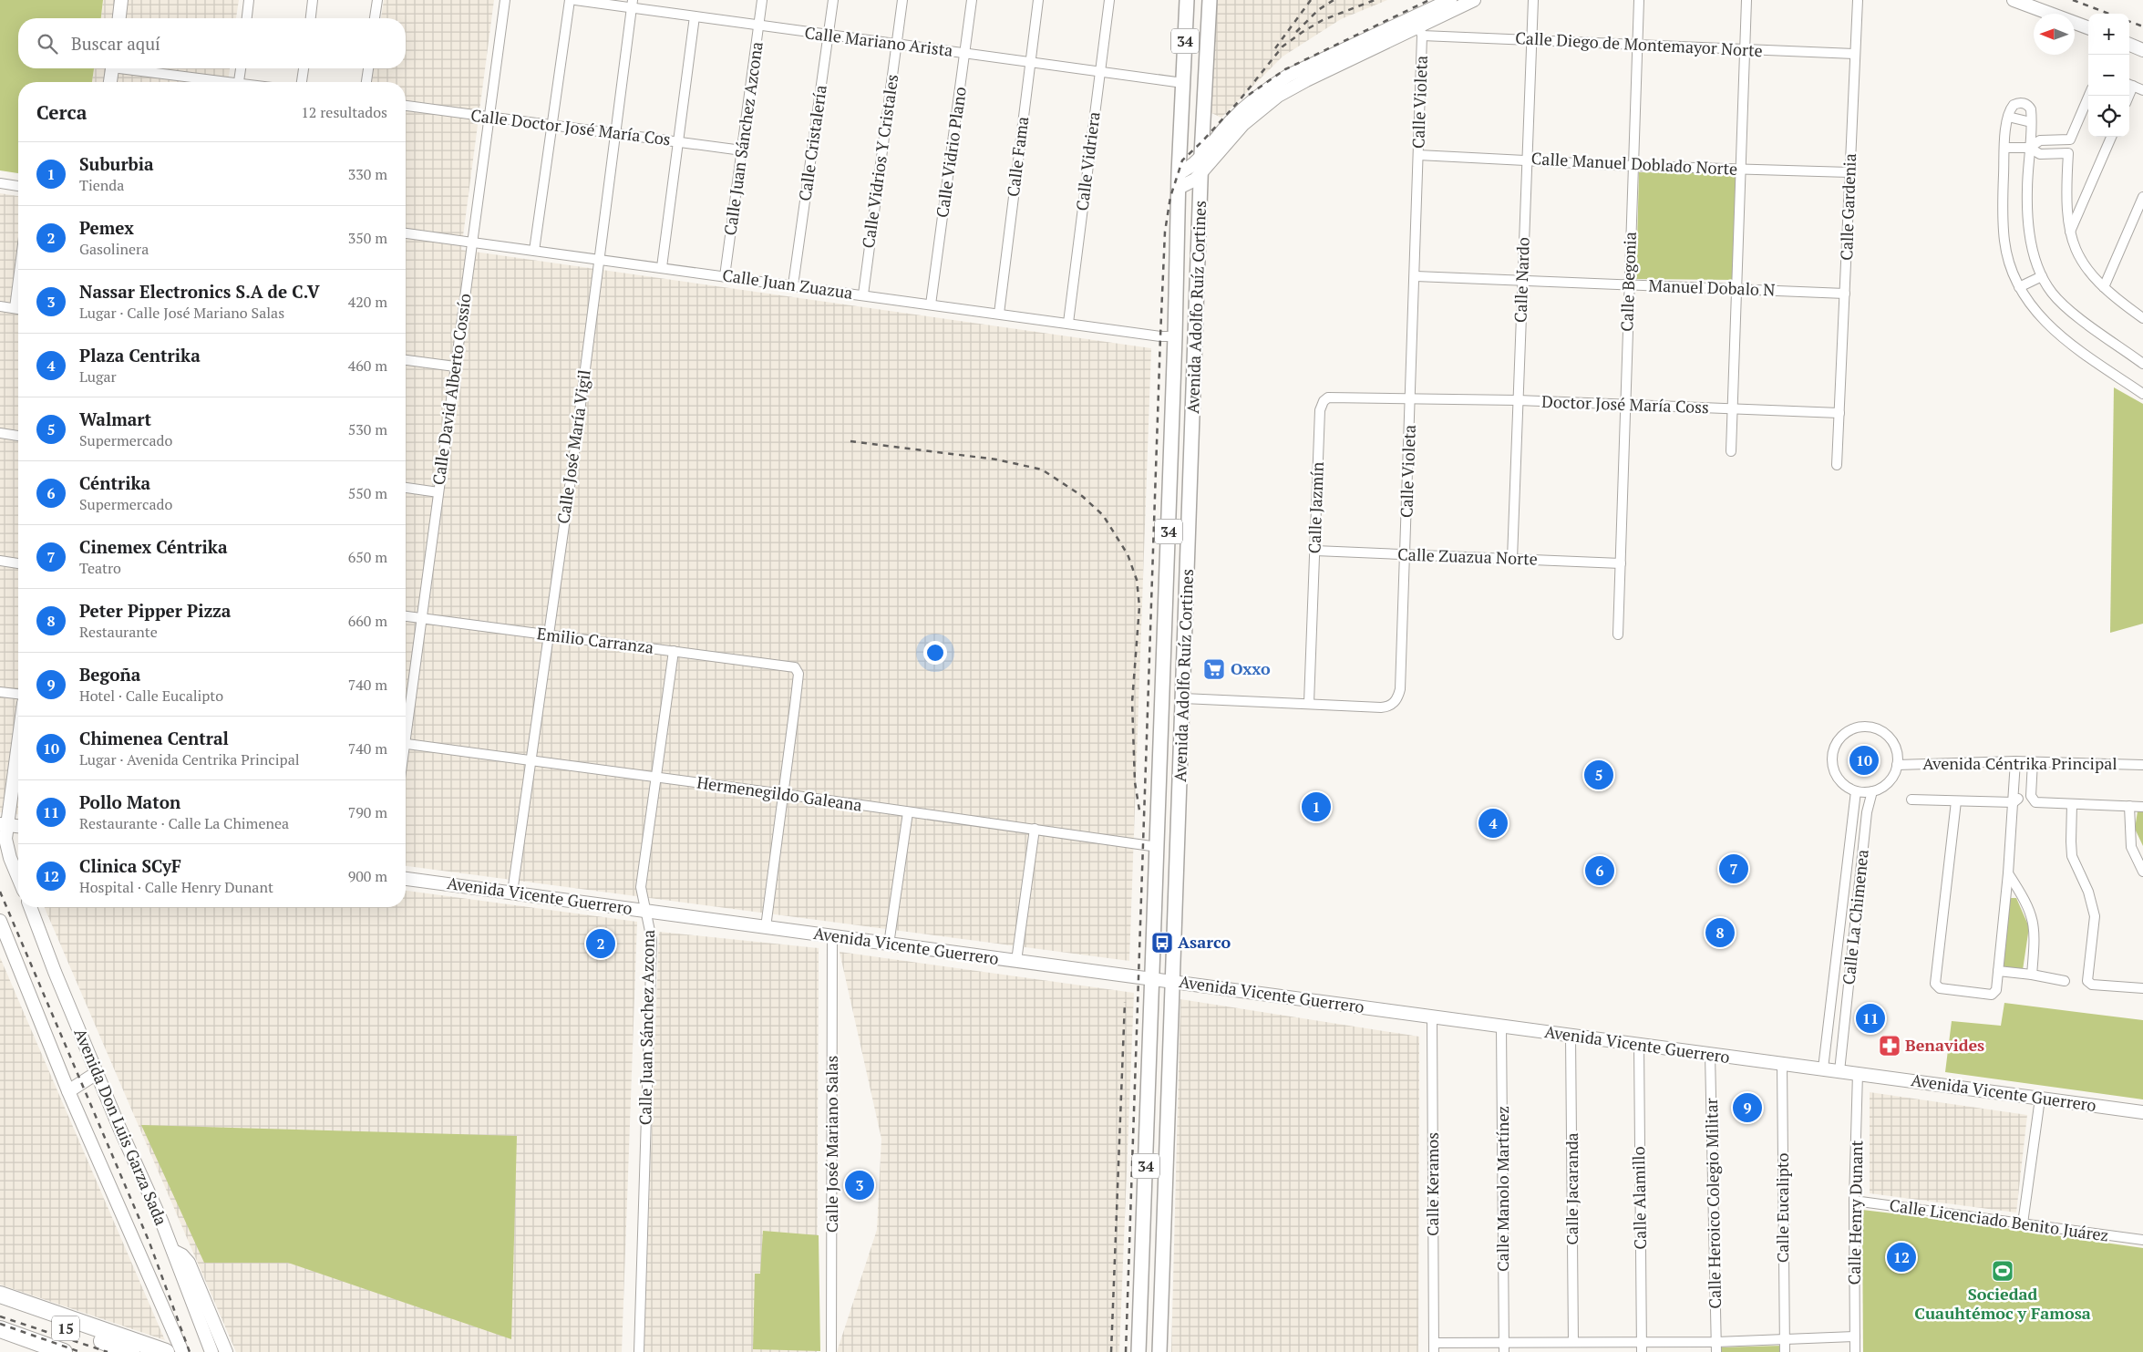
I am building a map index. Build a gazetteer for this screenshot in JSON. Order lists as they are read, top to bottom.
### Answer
{
  "streets": {
    "highway": ["15"],
    "main road": [
      "34",
      "Avenida Adolfo Ruíz Cortines",
      "Avenida Vicente Guerrero",
      "Avenida Don Luis Garza Sada"
    ],
    "street": [
      "Calle Mariano Arista",
      "Calle Diego de Montemayor Norte",
      "Calle Violeta",
      "Calle Doctor José María Cos",
      "Calle Juan Sánchez Azcona",
      "Calle Cristalería",
      "Calle Vidrio Plano",
      "Calle Fama",
      "Calle Vidrios Y Cristales",
      "Calle Vidriera",
      "Calle Manuel Doblado Norte",
      "Calle Gardenia",
      "Calle Nardo",
      "Calle Begonia",
      "Calle Juan Zuazua",
      "Manuel Dobalo N",
      "Calle David Alberto Cossío",
      "Doctor José María Coss",
      "Calle José María Vigil",
      "Calle Jazmín",
      "Calle Zuazua Norte",
      "Emilio Carranza",
      "Avenida Céntrika Principal",
      "Hermenegildo Galeana",
      "Calle La Chimenea",
      "Calle José Mariano Salas",
      "Calle Keramos",
      "Calle Manolo Martínez",
      "Calle Jacaranda",
      "Calle Alamillo",
      "Calle Heroico Colegio Militar",
      "Calle Eucalipto",
      "Calle Henry Dunant",
      "Calle Licenciado Benito Juárez"
    ]
  },
  "crossings": [
    ["Calle Mariano Arista", "Calle Juan Sánchez Azcona"],
    ["Calle Mariano Arista", "Calle Cristalería"],
    ["Calle Mariano Arista", "Calle Vidrio Plano"],
    ["Calle Mariano Arista", "Calle Fama"],
    ["Calle Mariano Arista", "Calle Vidrios Y Cristales"],
    ["Calle Mariano Arista", "Calle Vidriera"],
    ["Calle Mariano Arista", "Avenida Adolfo Ruíz Cortines"],
    ["Calle Mariano Arista", "Calle José María Vigil"],
    ["Calle Diego de Montemayor Norte", "Calle Violeta"],
    ["Calle Diego de Montemayor Norte", "Calle Gardenia"],
    ["Calle Diego de Montemayor Norte", "Calle Nardo"],
    ["Calle Diego de Montemayor Norte", "Calle Begonia"],
    ["Calle Violeta", "Calle Manuel Doblado Norte"],
    ["Calle Violeta", "Manuel Dobalo N"],
    ["Calle Violeta", "Avenida Adolfo Ruíz Cortines"],
    ["Calle Violeta", "Doctor José María Coss"],
    ["Calle Violeta", "Calle Jazmín"],
    ["Calle Violeta", "Calle Zuazua Norte"],
    ["Calle Doctor José María Cos", "Calle Juan Sánchez Azcona"],
    ["Calle Doctor José María Cos", "Calle David Alberto Cossío"],
    ["Calle Doctor José María Cos", "Calle José María Vigil"],
    ["Calle Juan Sánchez Azcona", "Calle Juan Zuazua"],
    ["Calle Juan Sánchez Azcona", "Emilio Carranza"],
    ["Calle Juan Sánchez Azcona", "Hermenegildo Galeana"],
    ["Calle Juan Sánchez Azcona", "Avenida Vicente Guerrero"],
    ["Calle Cristalería", "Calle Juan Zuazua"],
    ["Calle Vidrio Plano", "Calle Juan Zuazua"],
    ["Calle Fama", "Calle Juan Zuazua"],
    ["Calle Vidrios Y Cristales", "Calle Juan Zuazua"],
    ["Calle Vidriera", "Calle Juan Zuazua"],
    ["Calle Manuel Doblado Norte", "Calle Gardenia"],
    ["Calle Manuel Doblado Norte", "Calle Nardo"],
    ["Calle Manuel Doblado Norte", "Calle Begonia"],
    ["Calle Gardenia", "Manuel Dobalo N"],
    ["Calle Gardenia", "Doctor José María Coss"],
    ["Calle Nardo", "Manuel Dobalo N"],
    ["Calle Nardo", "Doctor José María Coss"],
    ["Calle Nardo", "Calle Zuazua Norte"],
    ["Calle Begonia", "Manuel Dobalo N"],
    ["Calle Begonia", "Doctor José María Coss"],
    ["Calle Begonia", "Calle Zuazua Norte"],
    ["Calle Juan Zuazua", "Avenida Adolfo Ruíz Cortines"],
    ["Calle Juan Zuazua", "Calle David Alberto Cossío"],
    ["Calle Juan Zuazua", "Calle José María Vigil"],
    ["Avenida Adolfo Ruíz Cortines", "Hermenegildo Galeana"],
    ["Avenida Adolfo Ruíz Cortines", "Avenida Vicente Guerrero"],
    ["Calle David Alberto Cossío", "Emilio Carranza"],
    ["Doctor José María Coss", "Calle Jazmín"],
    ["Calle José María Vigil", "Emilio Carranza"],
    ["Calle José María Vigil", "Hermenegildo Galeana"],
    ["Calle José María Vigil", "Avenida Vicente Guerrero"],
    ["Calle Jazmín", "Calle Zuazua Norte"],
    ["Emilio Carranza", "Hermenegildo Galeana"],
    ["Avenida Céntrika Principal", "Calle La Chimenea"],
    ["Avenida Vicente Guerrero", "Calle La Chimenea"],
    ["Avenida Vicente Guerrero", "Calle José Mariano Salas"],
    ["Avenida Vicente Guerrero", "Calle Keramos"],
    ["Avenida Vicente Guerrero", "Calle Manolo Martínez"],
    ["Avenida Vicente Guerrero", "Calle Jacaranda"],
    ["Avenida Vicente Guerrero", "Calle Alamillo"],
    ["Avenida Vicente Guerrero", "Calle Heroico Colegio Militar"],
    ["Avenida Vicente Guerrero", "Calle Eucalipto"],
    ["Avenida Vicente Guerrero", "Calle Henry Dunant"],
    ["Calle Henry Dunant", "Calle Licenciado Benito Juárez"]
  ],
  "places": {
    "supermarket": ["Oxxo"],
    "bus stop": ["Asarco"],
    "pharmacy": ["Benavides"],
    "sports": ["Sociedad Cuauhtémoc y Famosa"]
  },
  "north": "left",
  "page": {
    "map_buttons": ["+", "−"],
    "search": "Buscar aquí",
    "heading": ["Cerca", "12 resultados"],
    "list": [
      {
        "mark": "1",
        "name": "Suburbia",
        "note": "Tienda",
        "value": "330 m"
      },
      {
        "mark": "2",
        "name": "Pemex",
        "note": "Gasolinera",
        "value": "350 m"
      },
      {
        "mark": "3",
        "name": "Nassar Electronics S.A de C.V",
        "note": "Lugar · Calle José Mariano Salas",
        "value": "420 m"
      },
      {
        "mark": "4",
        "name": "Plaza Centrika",
        "note": "Lugar",
        "value": "460 m"
      },
      {
        "mark": "5",
        "name": "Walmart",
        "note": "Supermercado",
        "value": "530 m"
      },
      {
        "mark": "6",
        "name": "Céntrika",
        "note": "Supermercado",
        "value": "550 m"
      },
      {
        "mark": "7",
        "name": "Cinemex Céntrika",
        "note": "Teatro",
        "value": "650 m"
      },
      {
        "mark": "8",
        "name": "Peter Pipper Pizza",
        "note": "Restaurante",
        "value": "660 m"
      },
      {
        "mark": "9",
        "name": "Begoña",
        "note": "Hotel · Calle Eucalipto",
        "value": "740 m"
      },
      {
        "mark": "10",
        "name": "Chimenea Central",
        "note": "Lugar · Avenida Centrika Principal",
        "value": "740 m"
      },
      {
        "mark": "11",
        "name": "Pollo Maton",
        "note": "Restaurante · Calle La Chimenea",
        "value": "790 m"
      },
      {
        "mark": "12",
        "name": "Clinica SCyF",
        "note": "Hospital · Calle Henry Dunant",
        "value": "900 m"
      }
    ],
    "pins": [
      "10",
      "5",
      "1",
      "4",
      "7",
      "6",
      "8",
      "2",
      "11",
      "9",
      "3",
      "12"
    ]
  }
}
